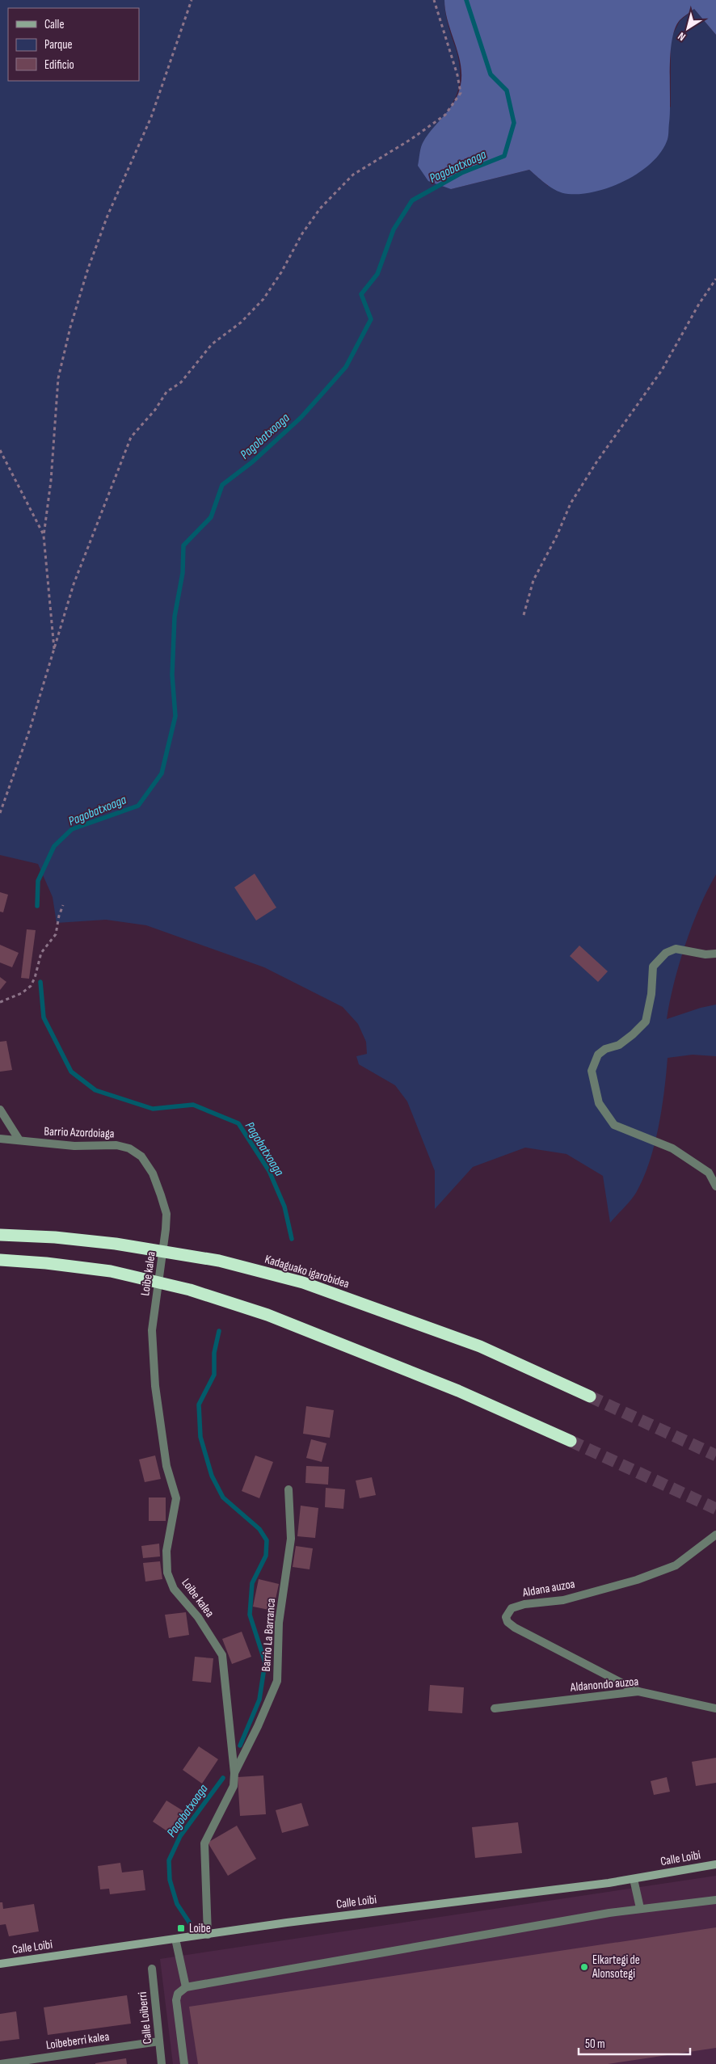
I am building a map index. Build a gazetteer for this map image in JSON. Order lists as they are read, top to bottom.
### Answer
{
  "streets": {
    "highway": ["Kadaguako igarobidea"],
    "street": [
      "Barrio Azordoiaga",
      "Loibe kalea",
      "Aldana auzoa",
      "Barrio La Barranca",
      "Aldanondo auzoa",
      "Calle Loibi",
      "Calle Loiberri",
      "Loibeberri kalea"
    ]
  },
  "crossings": [
    ["Barrio Azordoiaga", "Loibe kalea"],
    ["Loibe kalea", "Barrio La Barranca"],
    ["Loibe kalea", "Calle Loibi"],
    ["Aldana auzoa", "Aldanondo auzoa"],
    ["Calle Loiberri", "Loibeberri kalea"]
  ],
  "water": ["Pagobatxoaga"],
  "places": {
    "transit": ["Loibe"],
    "other": ["Elkartegi de Alonsotegi"]
  },
  "legend": ["Calle", "Parque", "Edificio"],
  "scale_bar": "50 m",
  "north": "bottom left"
}
